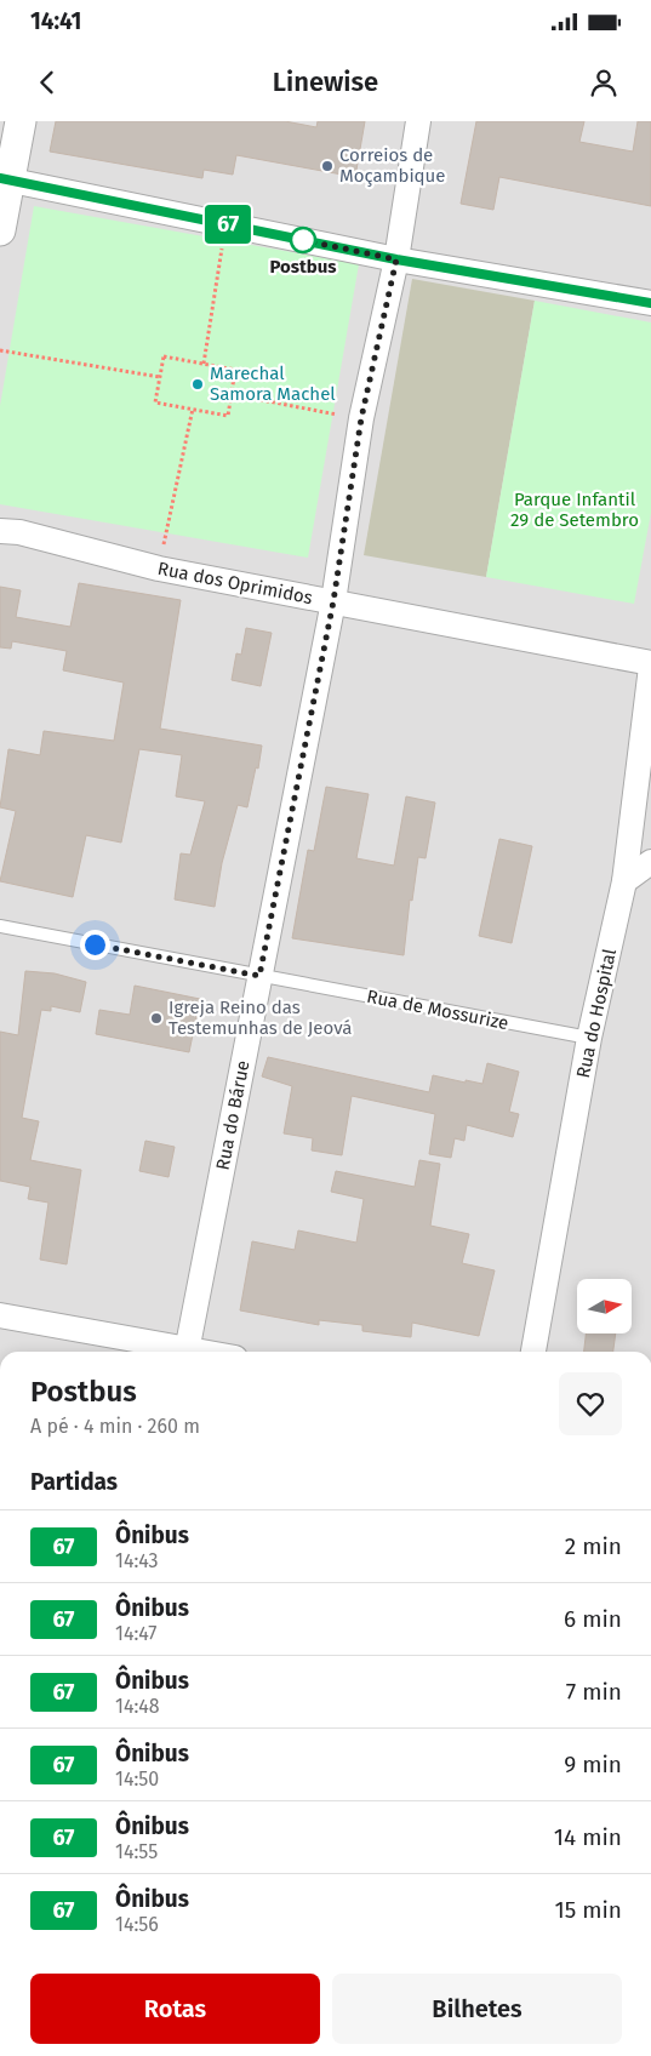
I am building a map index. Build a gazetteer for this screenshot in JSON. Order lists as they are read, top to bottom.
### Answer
{
  "streets": {
    "street": ["Rua dos Oprimidos", "Rua do Hospital", "Rua do Bárue"],
    "lane": ["Rua de Mossurize"]
  },
  "crossings": [
    ["Rua dos Oprimidos", "Rua do Hospital"],
    ["Rua dos Oprimidos", "Rua do Bárue"],
    ["Rua de Mossurize", "Rua do Hospital"],
    ["Rua de Mossurize", "Rua do Bárue"]
  ],
  "parks": ["Parque Infantil 29 de Setembro"],
  "places": [
    "Correios de Moçambique",
    "Postbus",
    "Marechal Samora Machel",
    "Igreja Reino das Testemunhas de Jeová"
  ],
  "lines": ["bus line 67"],
  "north": "right",
  "page": {
    "status": "14:41",
    "header": "Linewise",
    "on_map": "67",
    "heading": [
      ["Postbus", "A pé · 4 min · 260 m"],
      "Partidas"
    ],
    "list": [
      {
        "mark": "67",
        "name": "Ônibus",
        "note": "14:43",
        "value": "2 min"
      },
      {
        "mark": "67",
        "name": "Ônibus",
        "note": "14:47",
        "value": "6 min"
      },
      {
        "mark": "67",
        "name": "Ônibus",
        "note": "14:48",
        "value": "7 min"
      },
      {
        "mark": "67",
        "name": "Ônibus",
        "note": "14:50",
        "value": "9 min"
      },
      {
        "mark": "67",
        "name": "Ônibus",
        "note": "14:55",
        "value": "14 min"
      },
      {
        "mark": "67",
        "name": "Ônibus",
        "note": "14:56",
        "value": "15 min"
      }
    ],
    "buttons": ["Rotas", "Bilhetes"]
  }
}
